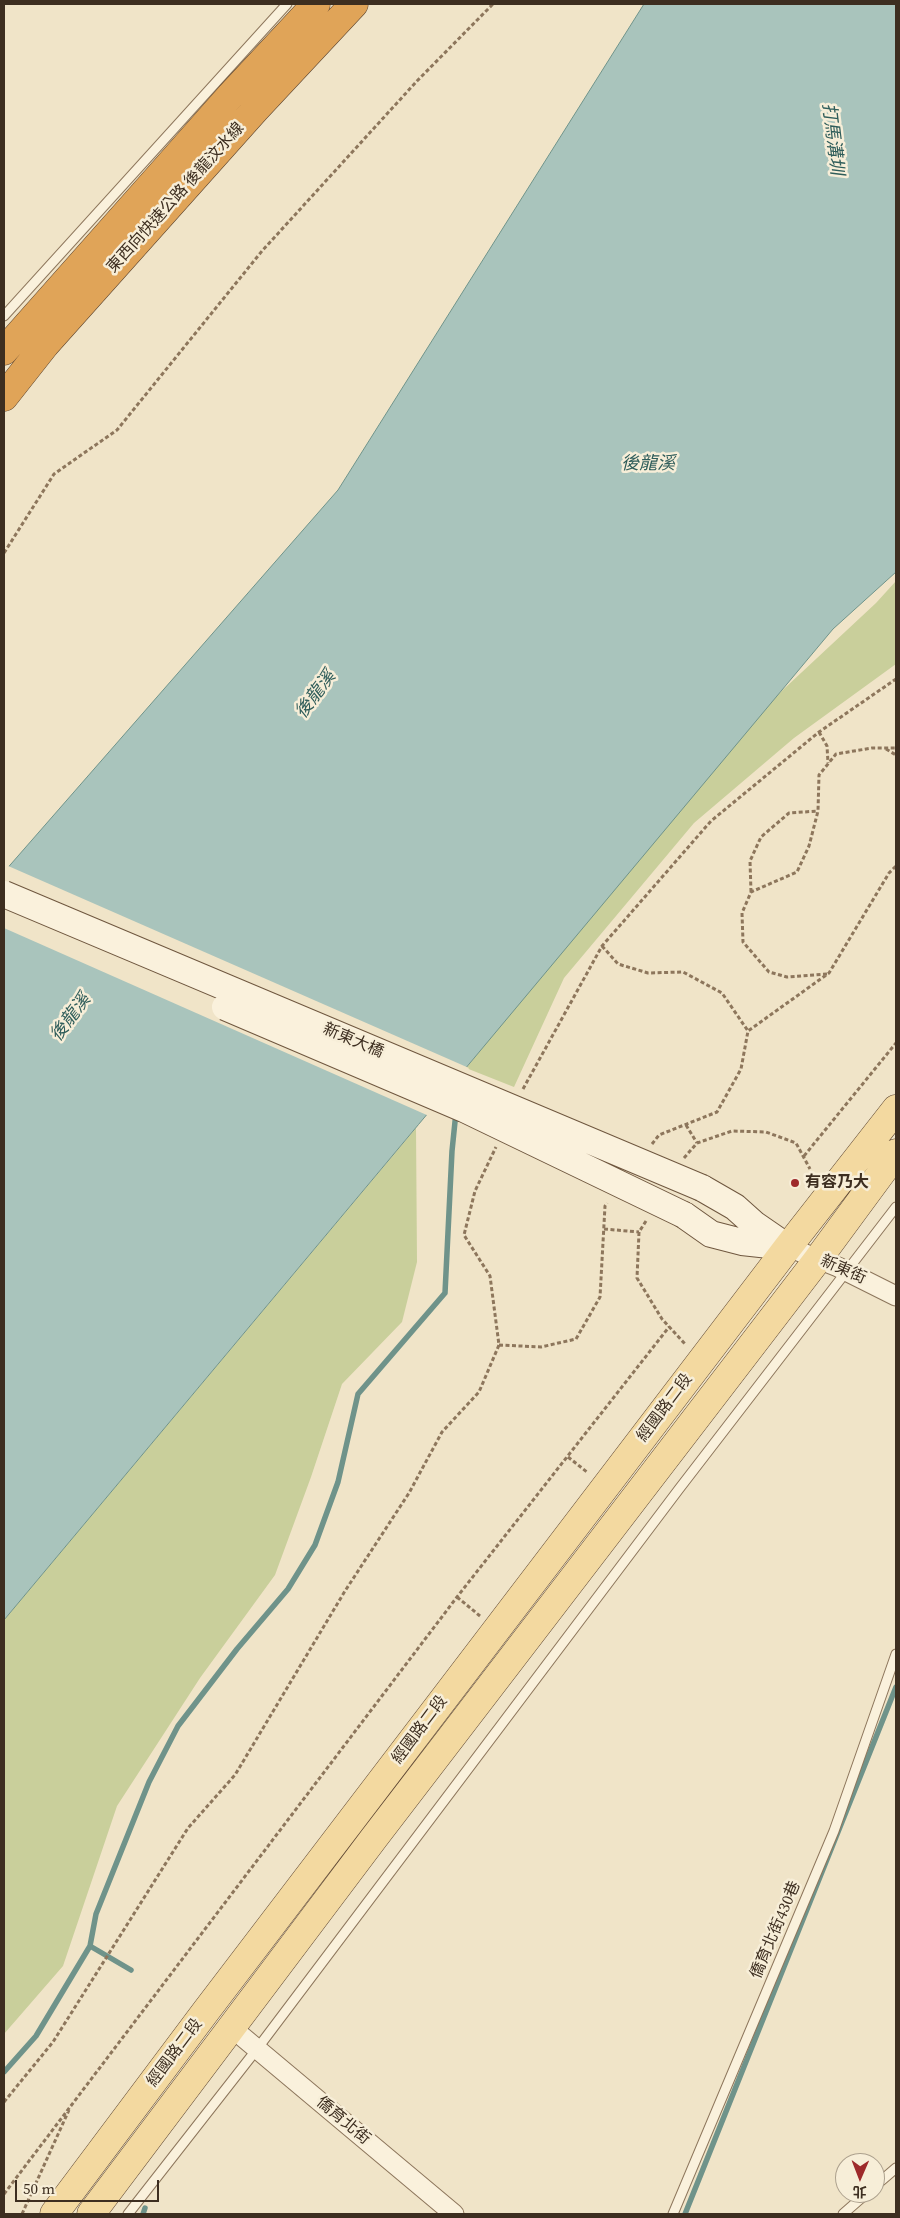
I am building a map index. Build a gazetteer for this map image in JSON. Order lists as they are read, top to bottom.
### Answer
{
  "streets": {
    "highway": ["東西向快速公路 後龍汶水線"],
    "main road": ["經國路二段"],
    "street": ["新東大橋", "新東街", "僑育北街"],
    "lane": ["僑育北街430巷"]
  },
  "crossings": [
    ["新東大橋", "新東街"],
    ["新東大橋", "經國路二段"],
    ["新東街", "經國路二段"],
    ["經國路二段", "僑育北街"]
  ],
  "water": ["打馬溝圳", "後龍溪"],
  "places": ["有容乃大"],
  "scale_bar": "50 m",
  "north": "bottom"
}
